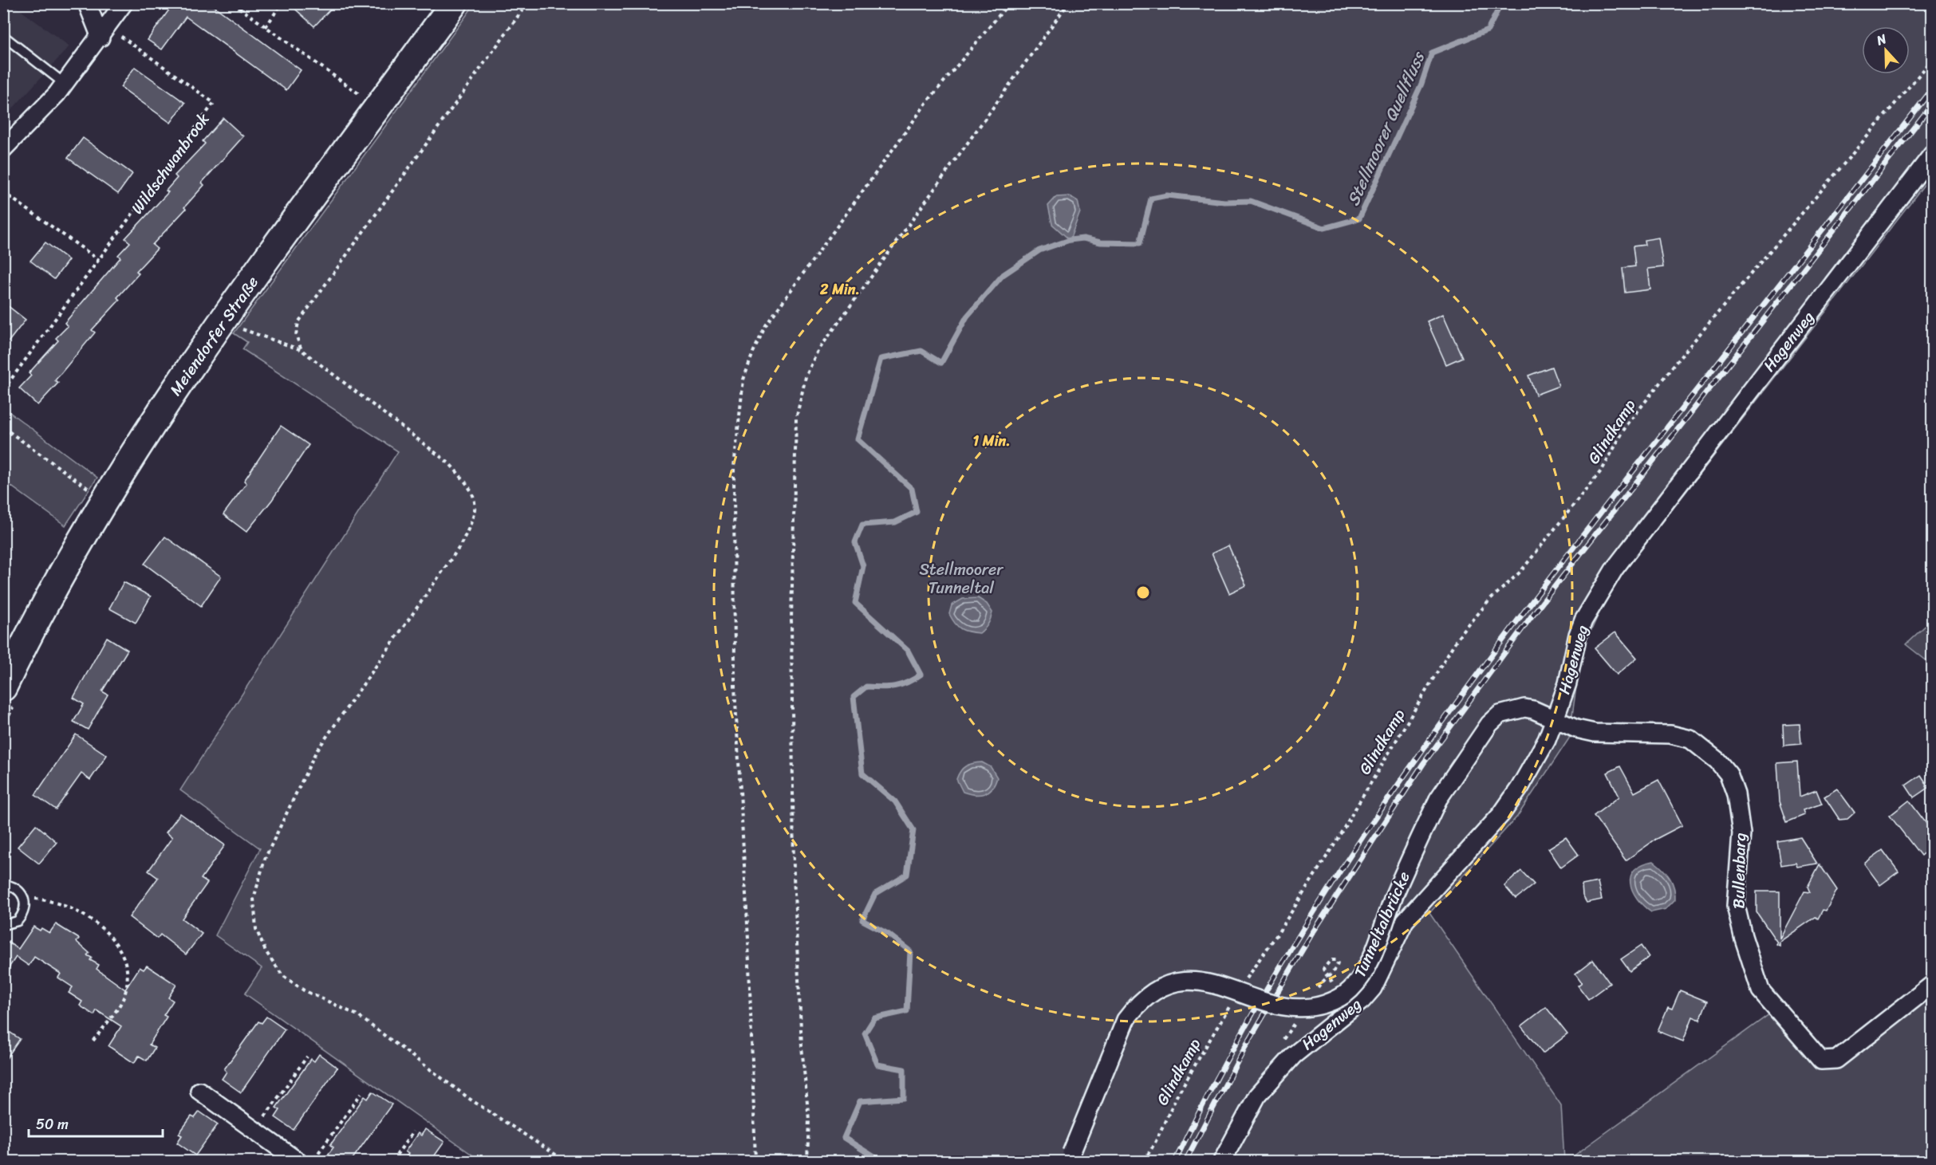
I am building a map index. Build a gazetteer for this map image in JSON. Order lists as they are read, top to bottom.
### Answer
{
  "streets": {
    "main road": ["Meiendorfer Straße"],
    "street": ["Hagenweg", "Bullenbarg", "Tunneltalbrücke"],
    "path": ["Wildschwanbrook", "Glindkamp"]
  },
  "crossings": [
    ["Hagenweg", "Bullenbarg"],
    ["Hagenweg", "Tunneltalbrücke"],
    ["Bullenbarg", "Tunneltalbrücke"]
  ],
  "water": ["Stellmoorer Quellfluss"],
  "parks": ["Stellmoorer Tunneltal"],
  "scale_bar": "50 m",
  "north": "top",
  "rings": ["2 Min.", "1 Min."]
}
